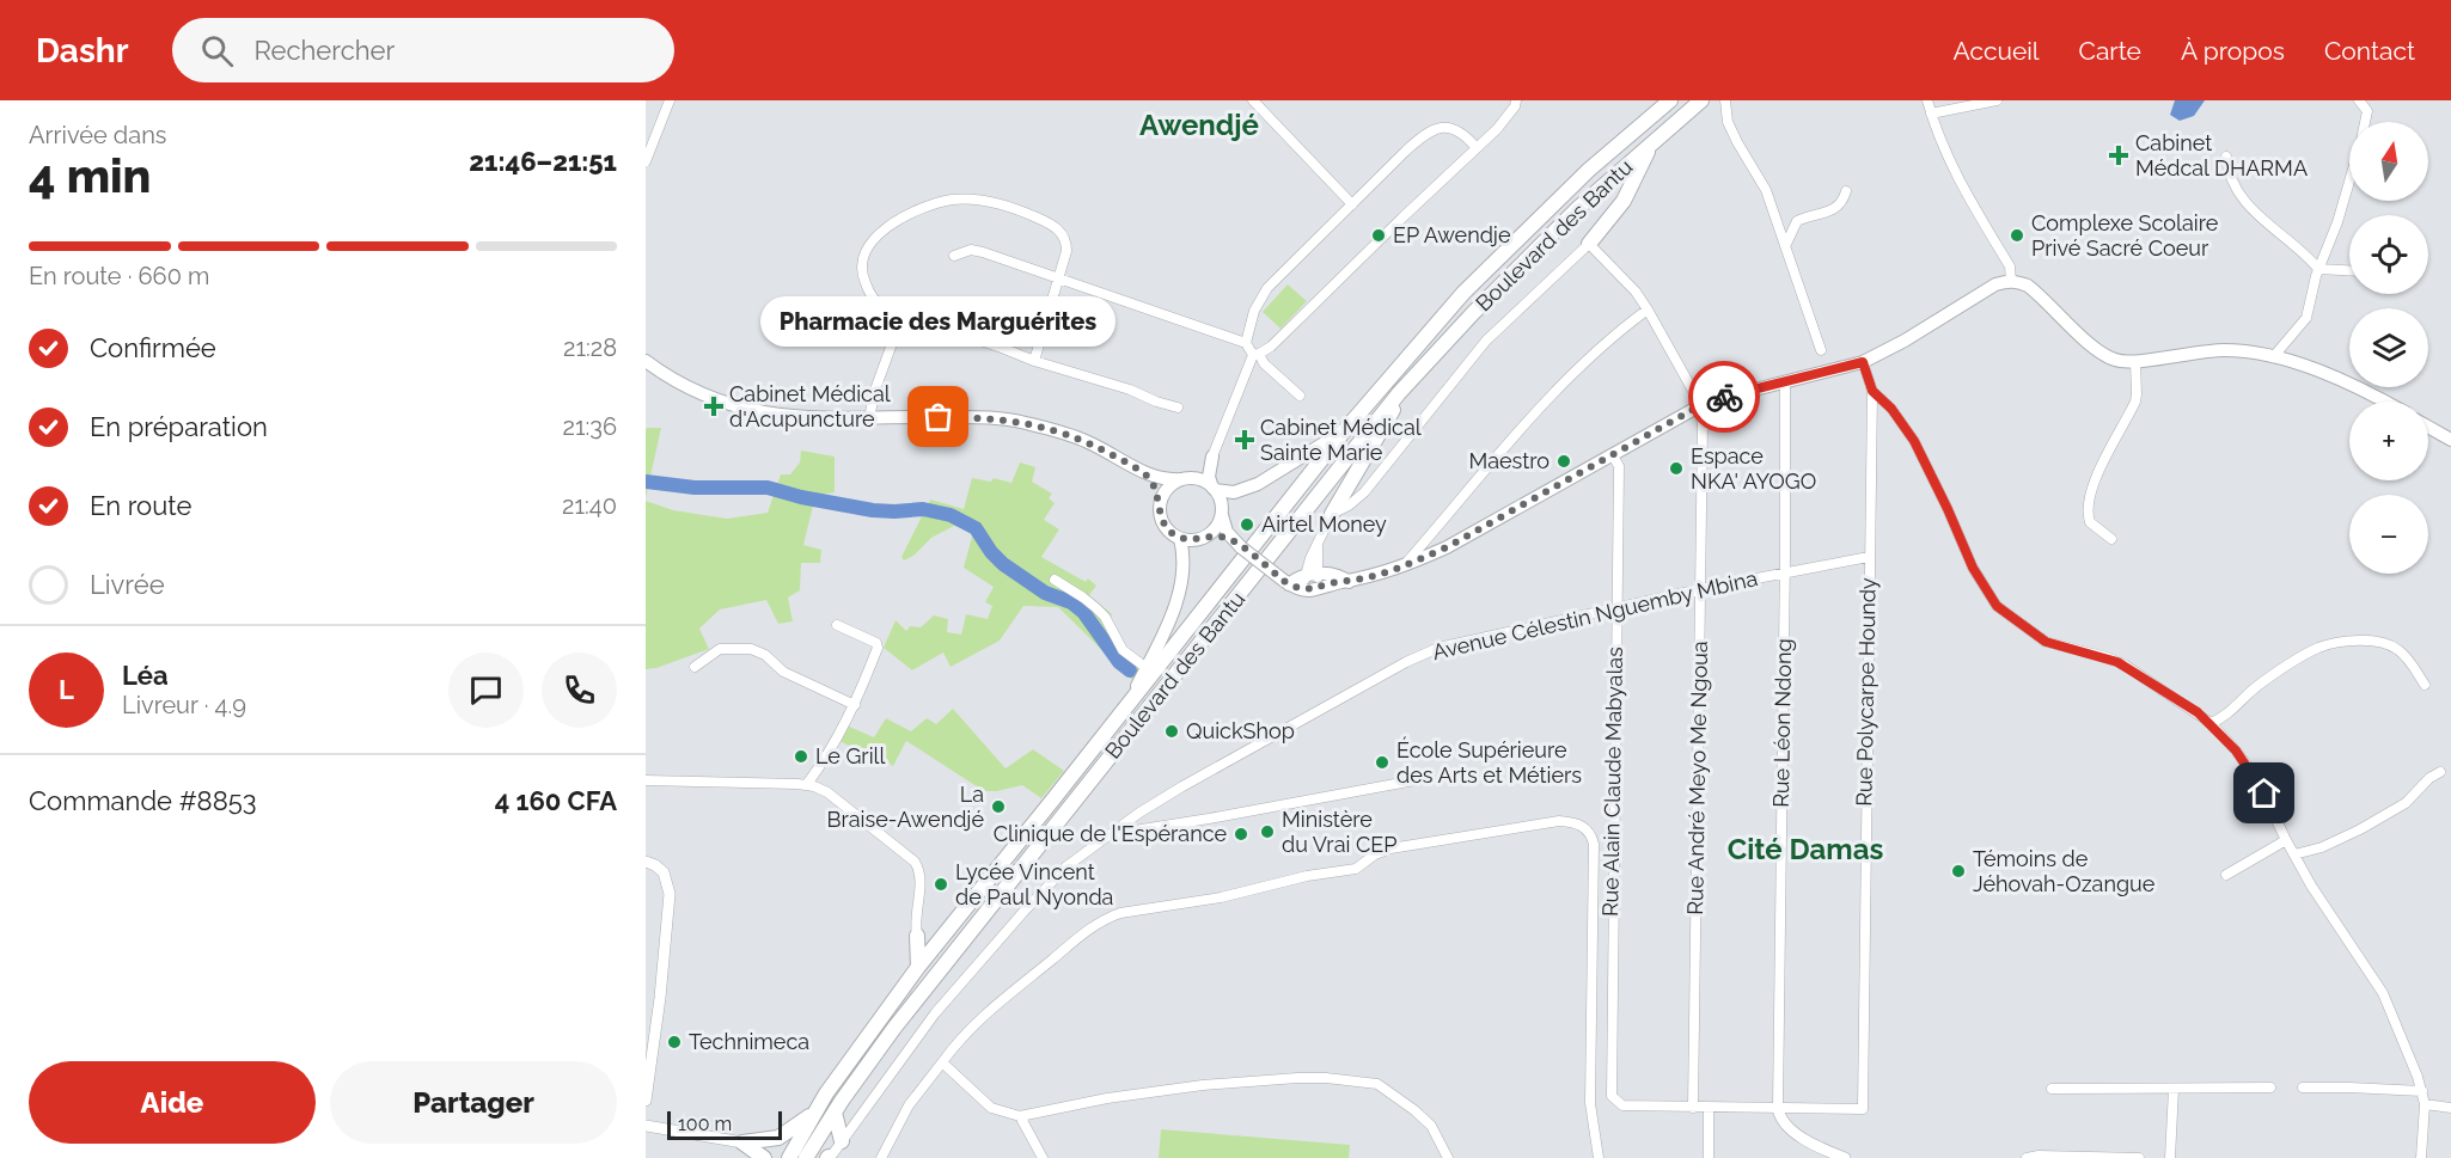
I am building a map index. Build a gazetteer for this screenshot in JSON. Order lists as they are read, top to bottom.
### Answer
{
  "streets": {
    "highway": ["Boulevard des Bantu"],
    "street": [
      "Avenue Célestin Nguemby Mbina",
      "Rue Polycarpe Houndy",
      "Rue Léon Ndong",
      "Rue André Meyo Me Ngoua",
      "Rue Alain Claude Mabyalas"
    ]
  },
  "crossings": [
    ["Avenue Célestin Nguemby Mbina", "Rue Polycarpe Houndy"],
    ["Avenue Célestin Nguemby Mbina", "Rue Léon Ndong"],
    ["Avenue Célestin Nguemby Mbina", "Rue André Meyo Me Ngoua"],
    ["Avenue Célestin Nguemby Mbina", "Rue Alain Claude Mabyalas"],
    ["Rue Polycarpe Houndy", "Rue Léon Ndong"],
    ["Rue André Meyo Me Ngoua", "Rue Alain Claude Mabyalas"]
  ],
  "districts": ["Awendjé", "Cité Damas"],
  "places": {
    "health": ["Cabinet Médcal DHARMA", "Cabinet Médical d'Acupuncture", "Cabinet Médical Sainte Marie"],
    "other": [
      "EP Awendje",
      "Complexe Scolaire Privé Sacré Coeur",
      "Pharmacie des Marguérites",
      "Maestro",
      "Espace NKA' AYOGO",
      "Airtel Money",
      "QuickShop",
      "Le Grill",
      "École Supérieure des Arts et Métiers",
      "La Braise-Awendjé",
      "Ministère du Vrai CEP",
      "Clinique de l'Espérance",
      "Témoins de Jéhovah-Ozangue",
      "Lycée Vincent de Paul Nyonda",
      "Technimeca"
    ]
  },
  "scale_bar": "100 m",
  "north": "top",
  "page": {
    "header": "Dashr",
    "search": "Rechercher",
    "nav": [
      "Accueil",
      "Carte",
      "À propos",
      "Contact"
    ],
    "heading": ["4 min", "Arrivée dans", "21:46–21:51"],
    "panel": [
      "Léa",
      "Livreur · 4.9",
      "Commande #8853",
      "4 160 CFA"
    ],
    "map_buttons": ["+", "−"],
    "bar": "En route · 660 m",
    "bubble": "Pharmacie des Marguérites",
    "list": [
      ["Confirmée", "21:28"],
      ["En préparation", "21:36"],
      ["En route", "21:40"],
      "Livrée"
    ],
    "round": "L",
    "buttons": ["Aide", "Partager"],
    "scale": "100 m"
  }
}
